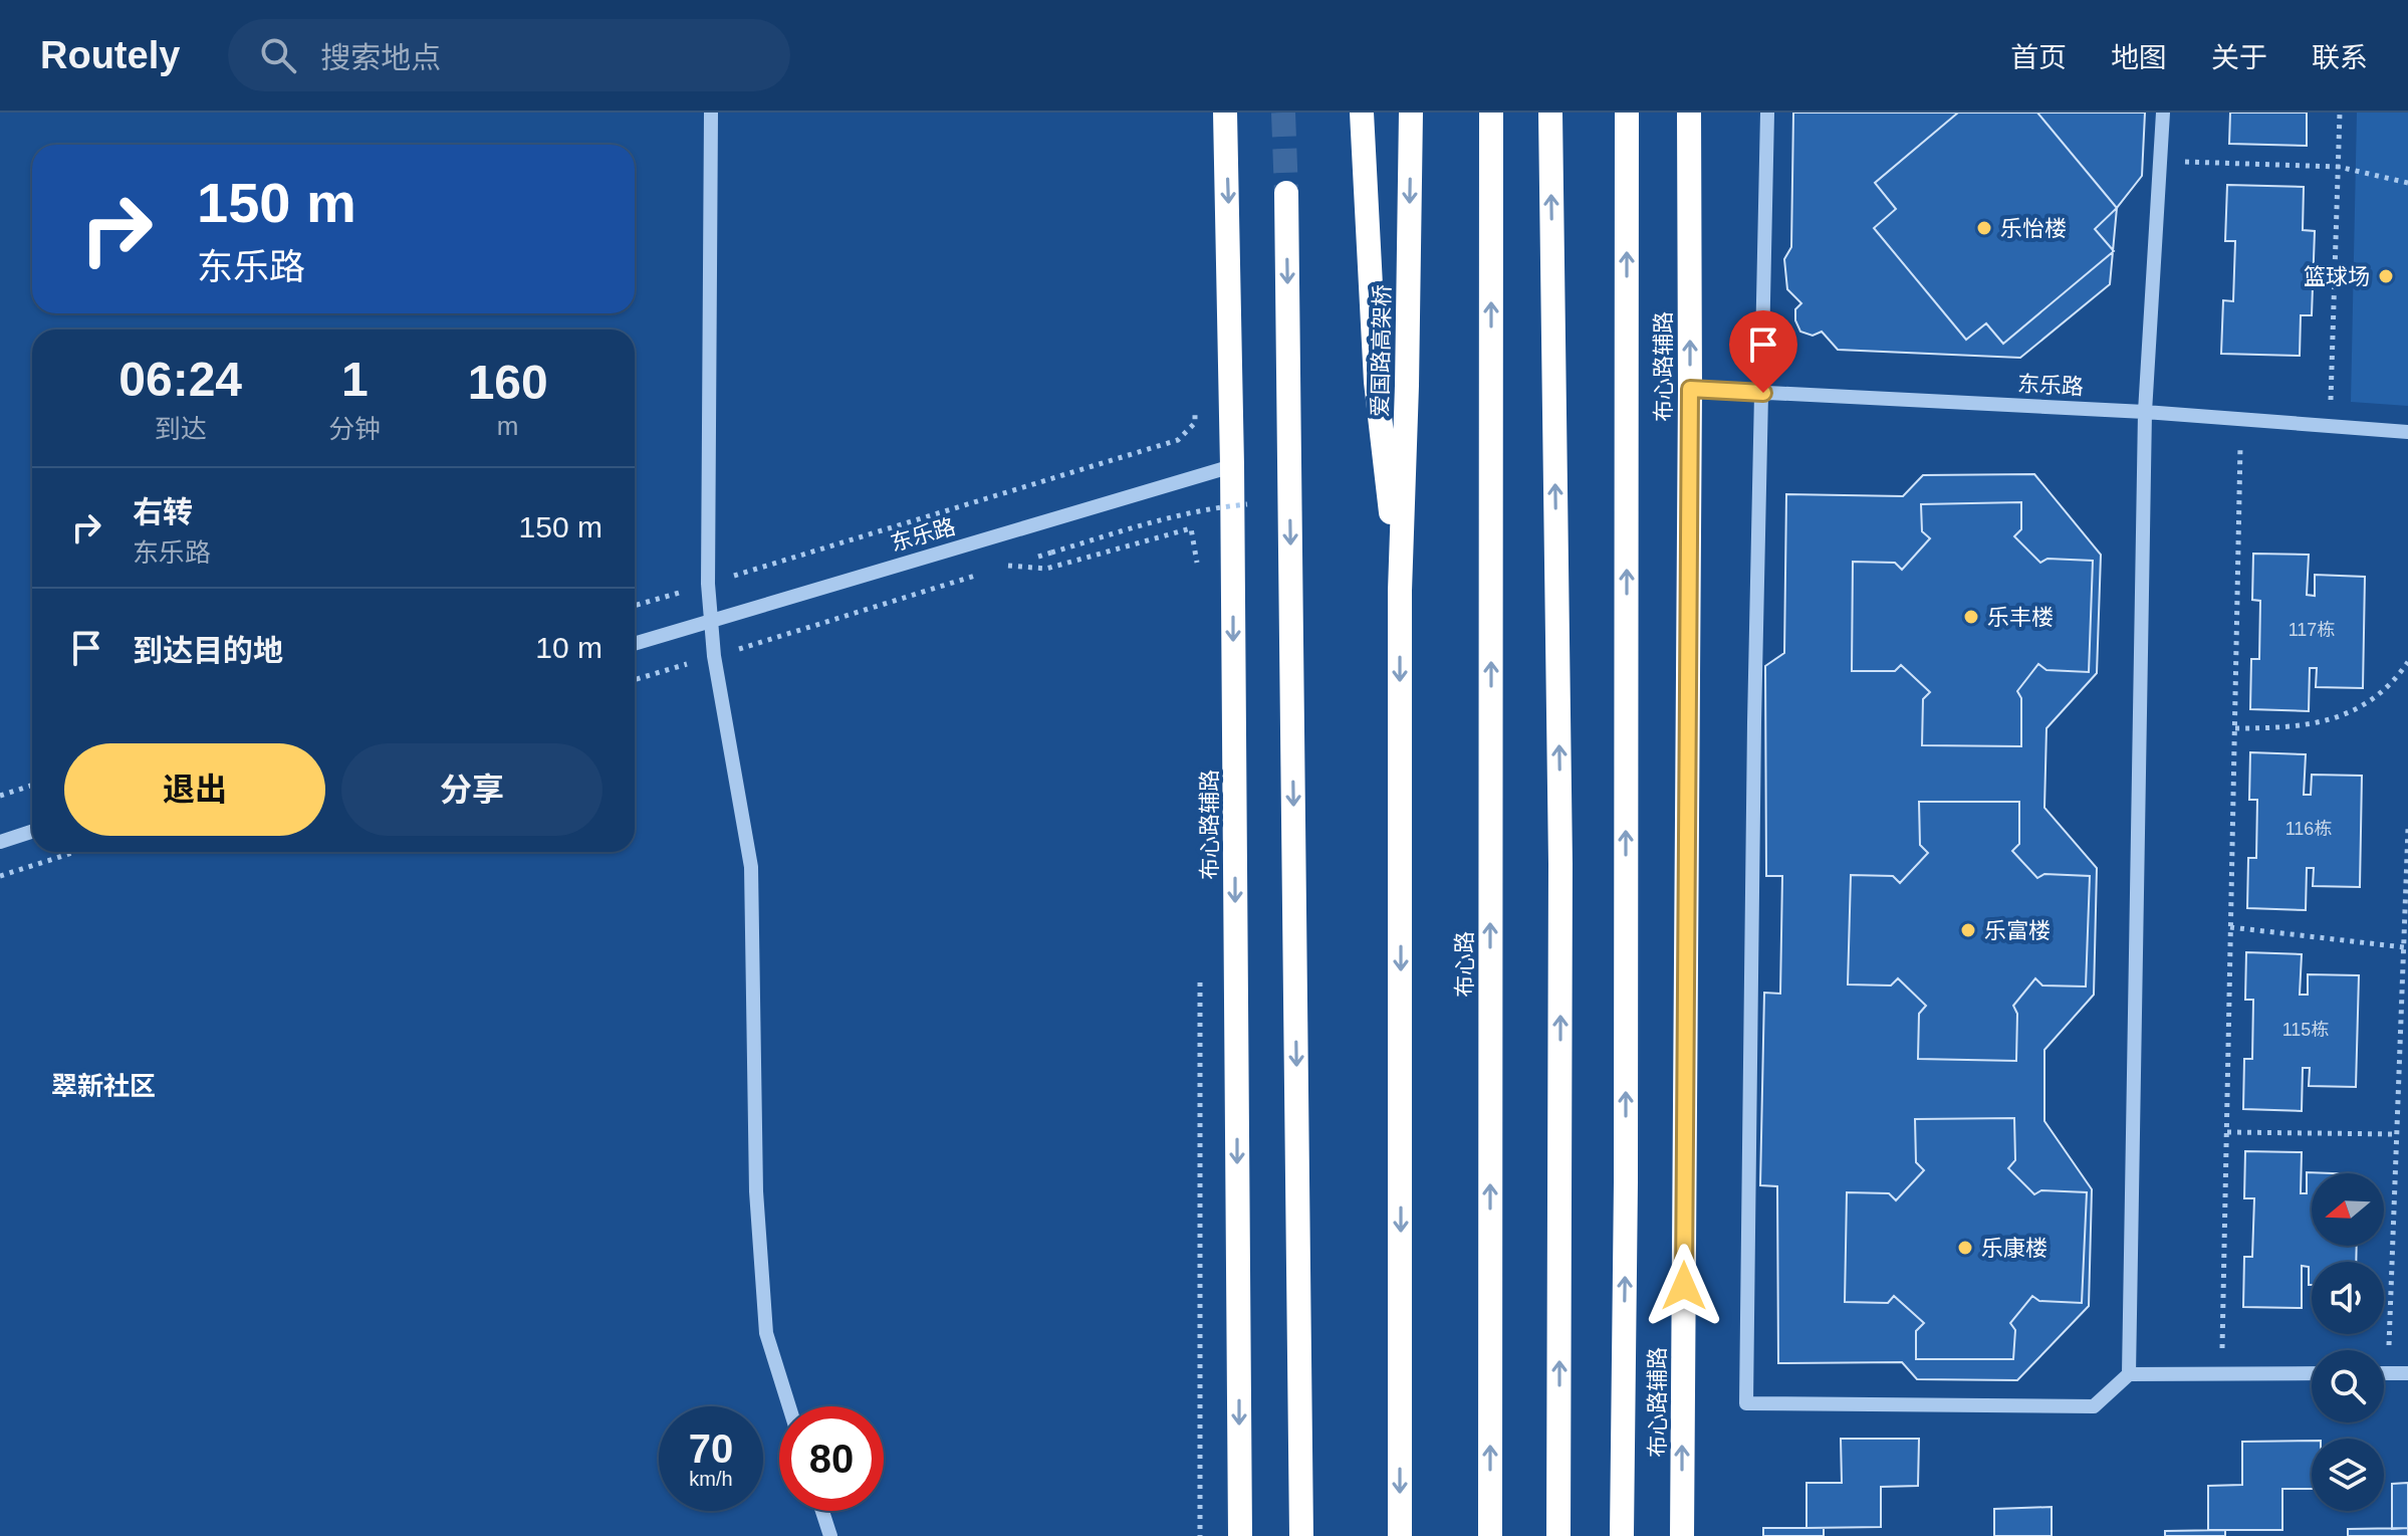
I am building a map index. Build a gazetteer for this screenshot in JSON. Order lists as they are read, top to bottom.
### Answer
{
  "streets": {
    "highway": ["爱国路高架桥", "布心路辅路", "布心路"],
    "street": ["东乐路"]
  },
  "crossings": [
    ["布心路辅路", "东乐路"]
  ],
  "districts": ["翠新社区"],
  "places": [
    "乐怡楼",
    "篮球场",
    "乐丰楼",
    "乐富楼",
    "乐康楼"
  ],
  "house_numbers": ["117栋", "116栋", "115栋"],
  "north": "left",
  "page": {
    "header": "Routely",
    "search": "搜索地点",
    "nav": [
      "首页",
      "地图",
      "关于",
      "联系"
    ],
    "turn": ["150 m", "东乐路"],
    "eta": [
      "06:24",
      "到达",
      "1",
      "分钟",
      "160",
      "m"
    ],
    "list": [
      {
        "name": "右转",
        "note": "东乐路",
        "value": "150 m"
      },
      {
        "name": "到达目的地",
        "value": "10 m"
      }
    ],
    "buttons": ["退出", "分享"],
    "speed": "70 km/h",
    "limit": "80"
  }
}
